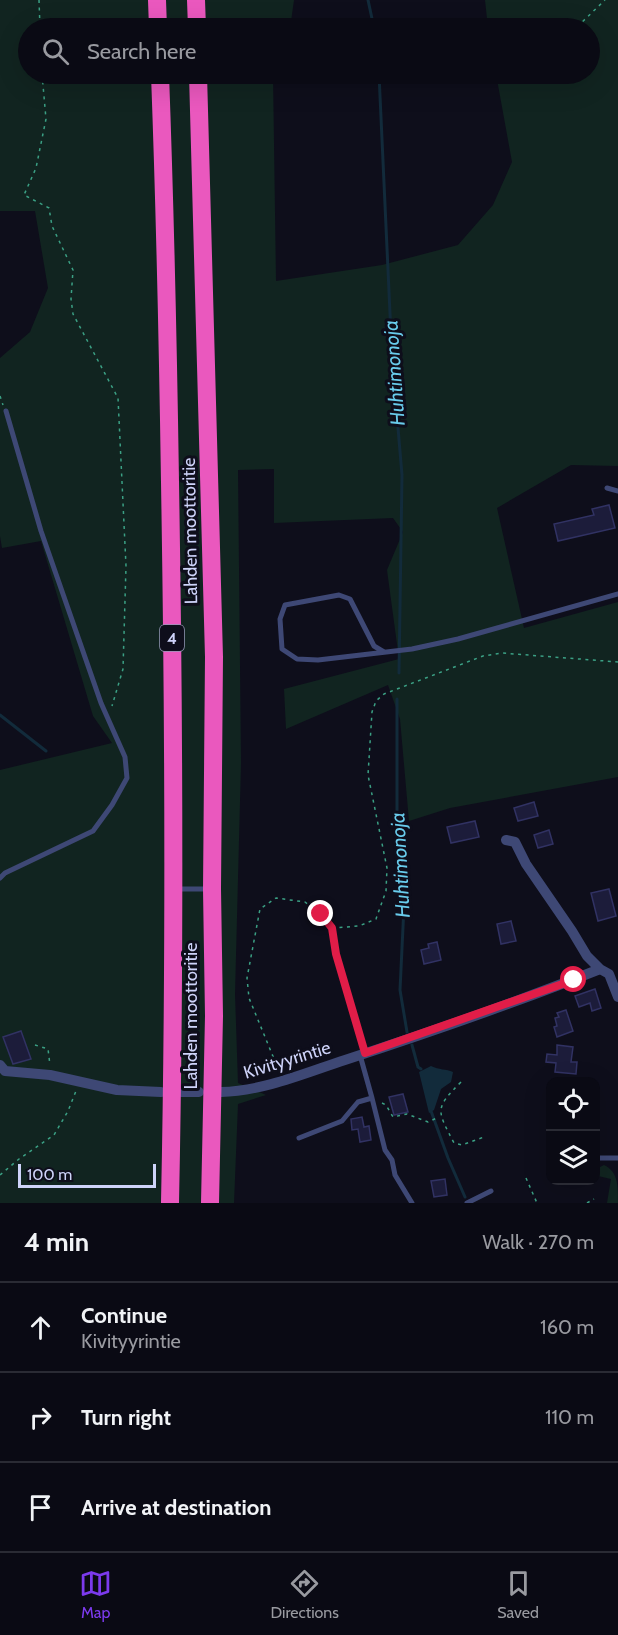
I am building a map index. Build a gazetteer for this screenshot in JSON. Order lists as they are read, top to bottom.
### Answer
{
  "streets": {
    "highway": ["Lahden moottoritie", "4"],
    "street": ["Kivityyrintie"]
  },
  "water": ["Huhtimonoja"],
  "scale_bar": "100 m",
  "page": {
    "search": "Search here",
    "scale": "100 m",
    "heading": ["4 min", "Walk · 270 m"],
    "list": [
      ["Continue", "Kivityyrintie", "160 m"],
      ["Turn right", "110 m"],
      "Arrive at destination"
    ],
    "nav": ["Map", "Directions", "Saved"]
  }
}
